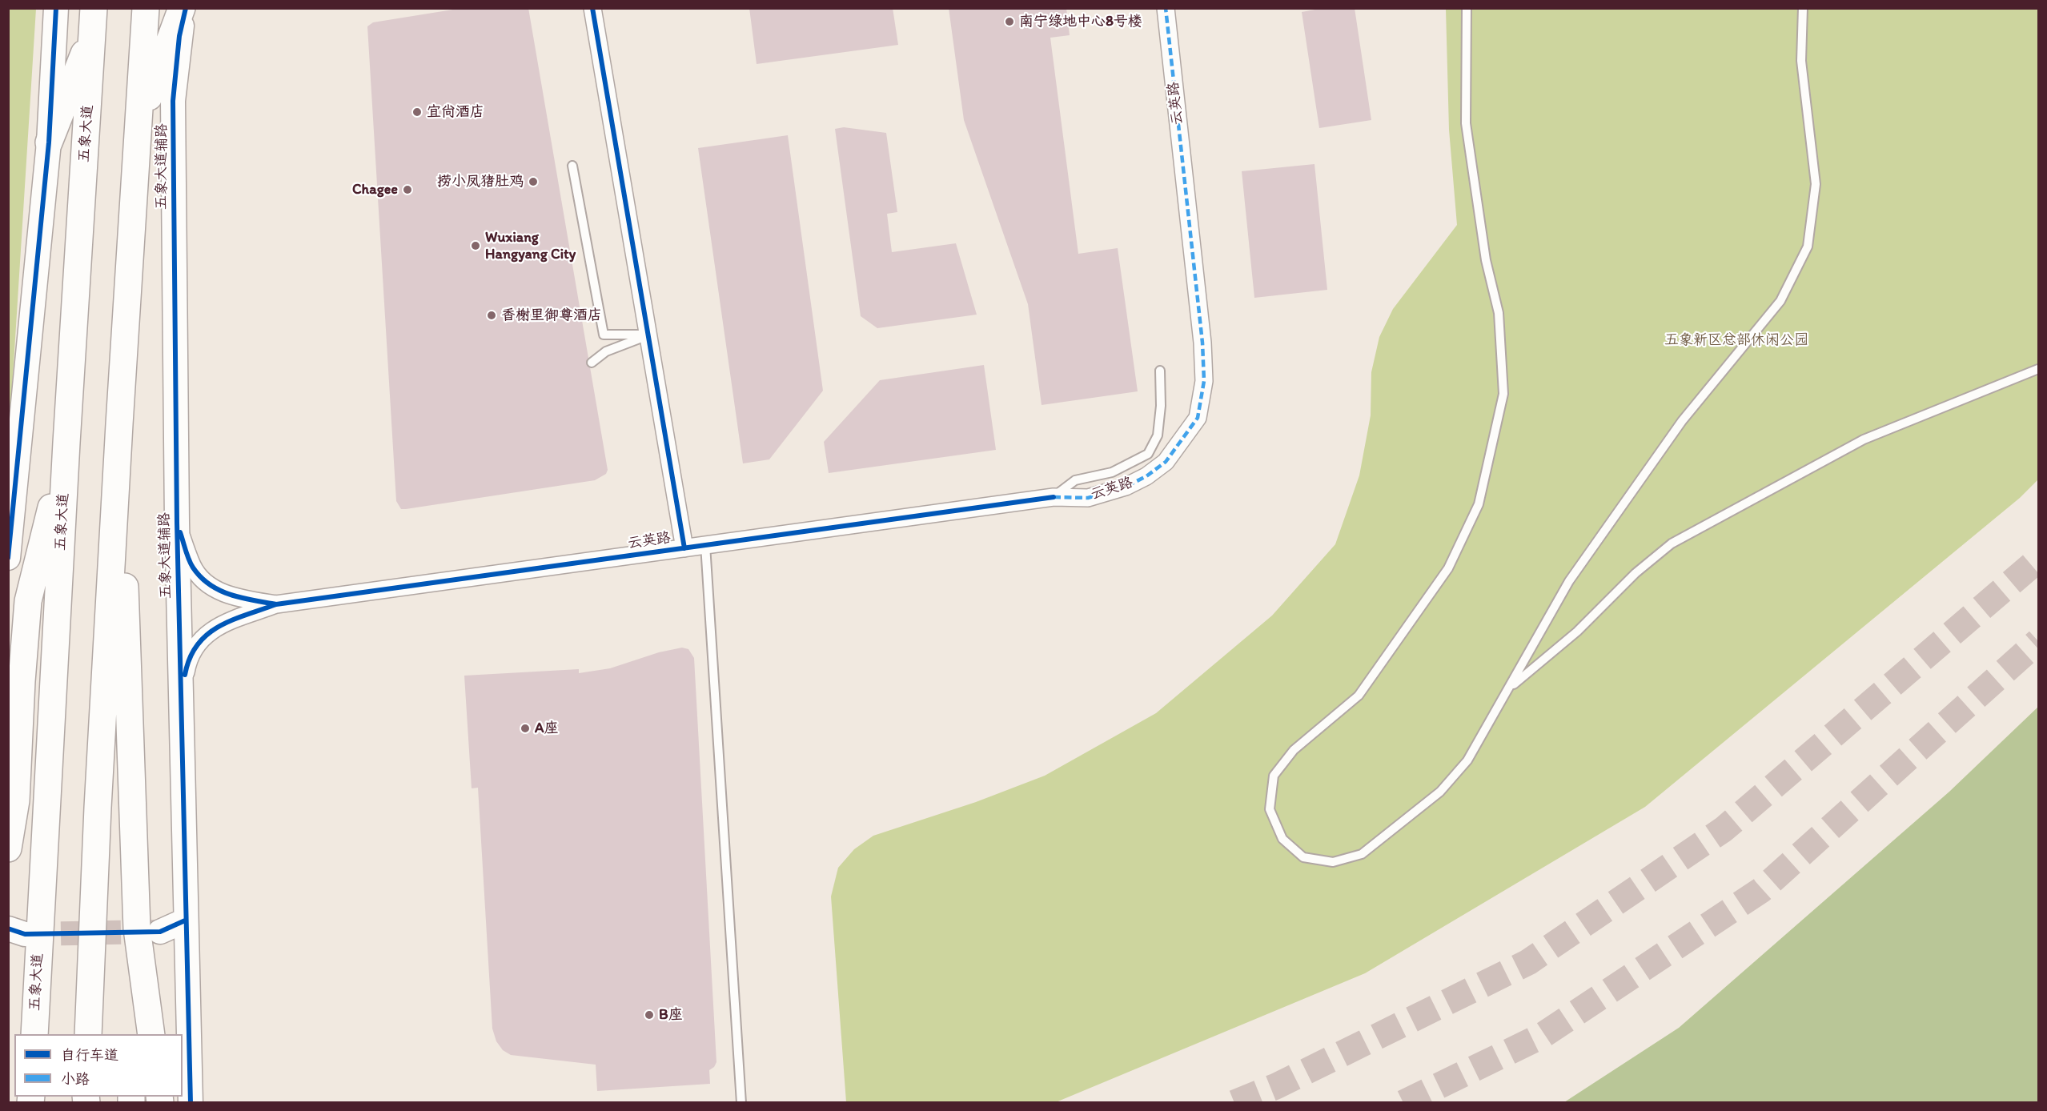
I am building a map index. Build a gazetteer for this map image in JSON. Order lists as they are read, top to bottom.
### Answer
{
  "streets": {
    "main road": ["五象大道"],
    "street": ["云英路", "五象大道辅路"]
  },
  "parks": ["五象新区总部休闲公园"],
  "places": [
    "南宁绿地中心8号楼",
    "宜尚酒店",
    "捞小凤猪肚鸡",
    "Chagee",
    "Wuxiang Hangyang City",
    "香榭里御尊酒店",
    "A座",
    "B座"
  ],
  "legend": ["自行车道", "小路"]
}
